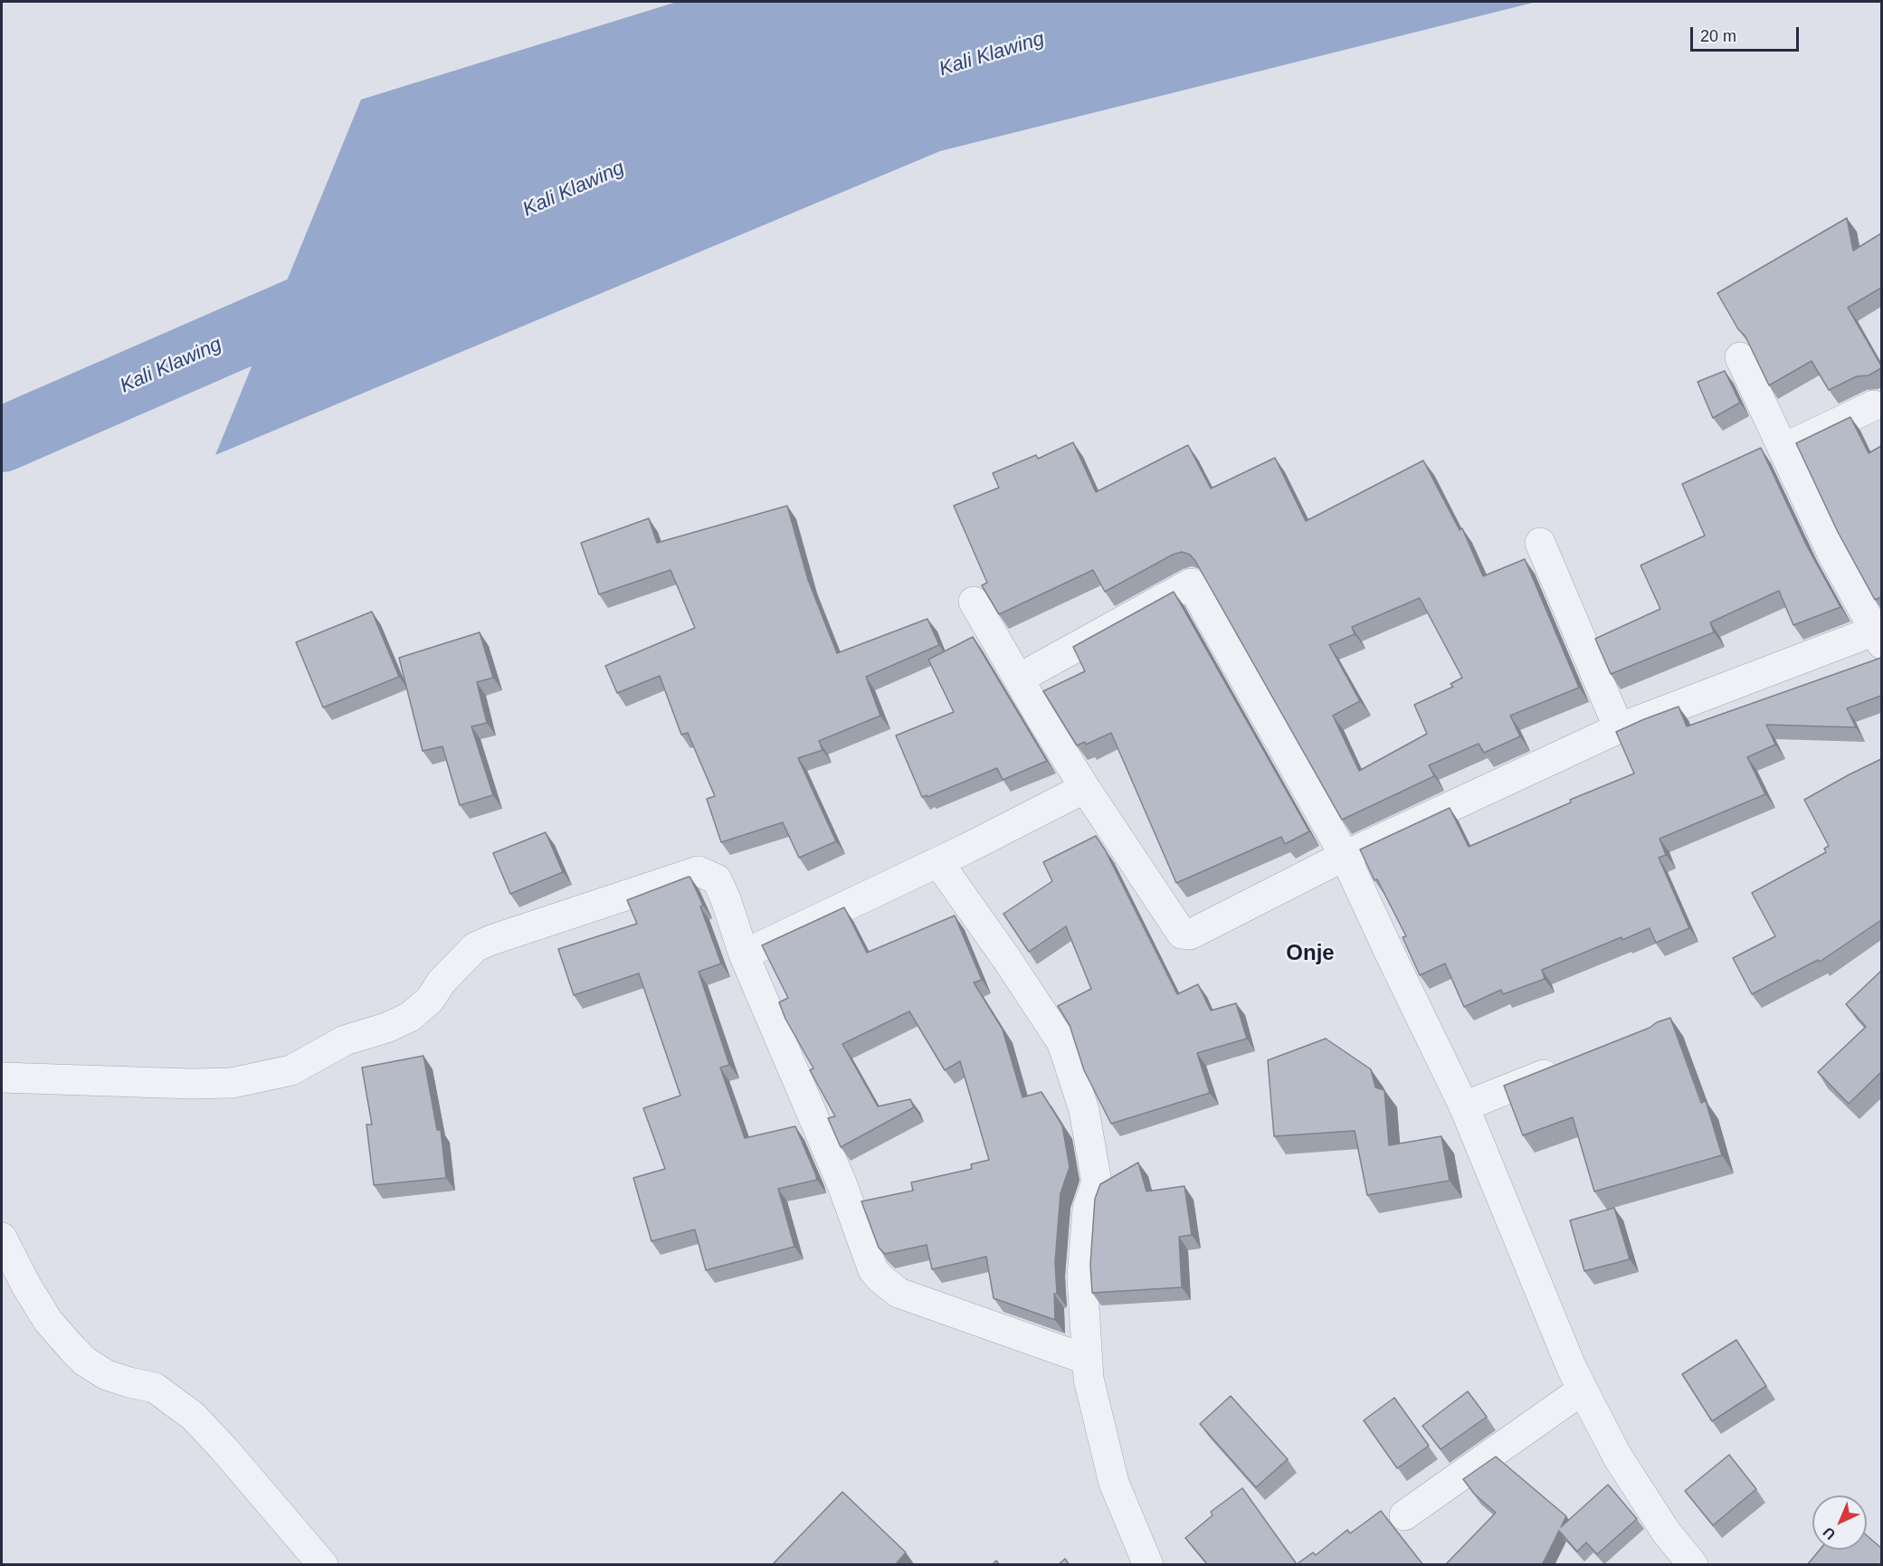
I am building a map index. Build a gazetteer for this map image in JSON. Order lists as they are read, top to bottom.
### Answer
{
  "districts": ["Onje"],
  "water": ["Kali Klawing"],
  "scale_bar": "20 m",
  "north": "bottom left"
}
